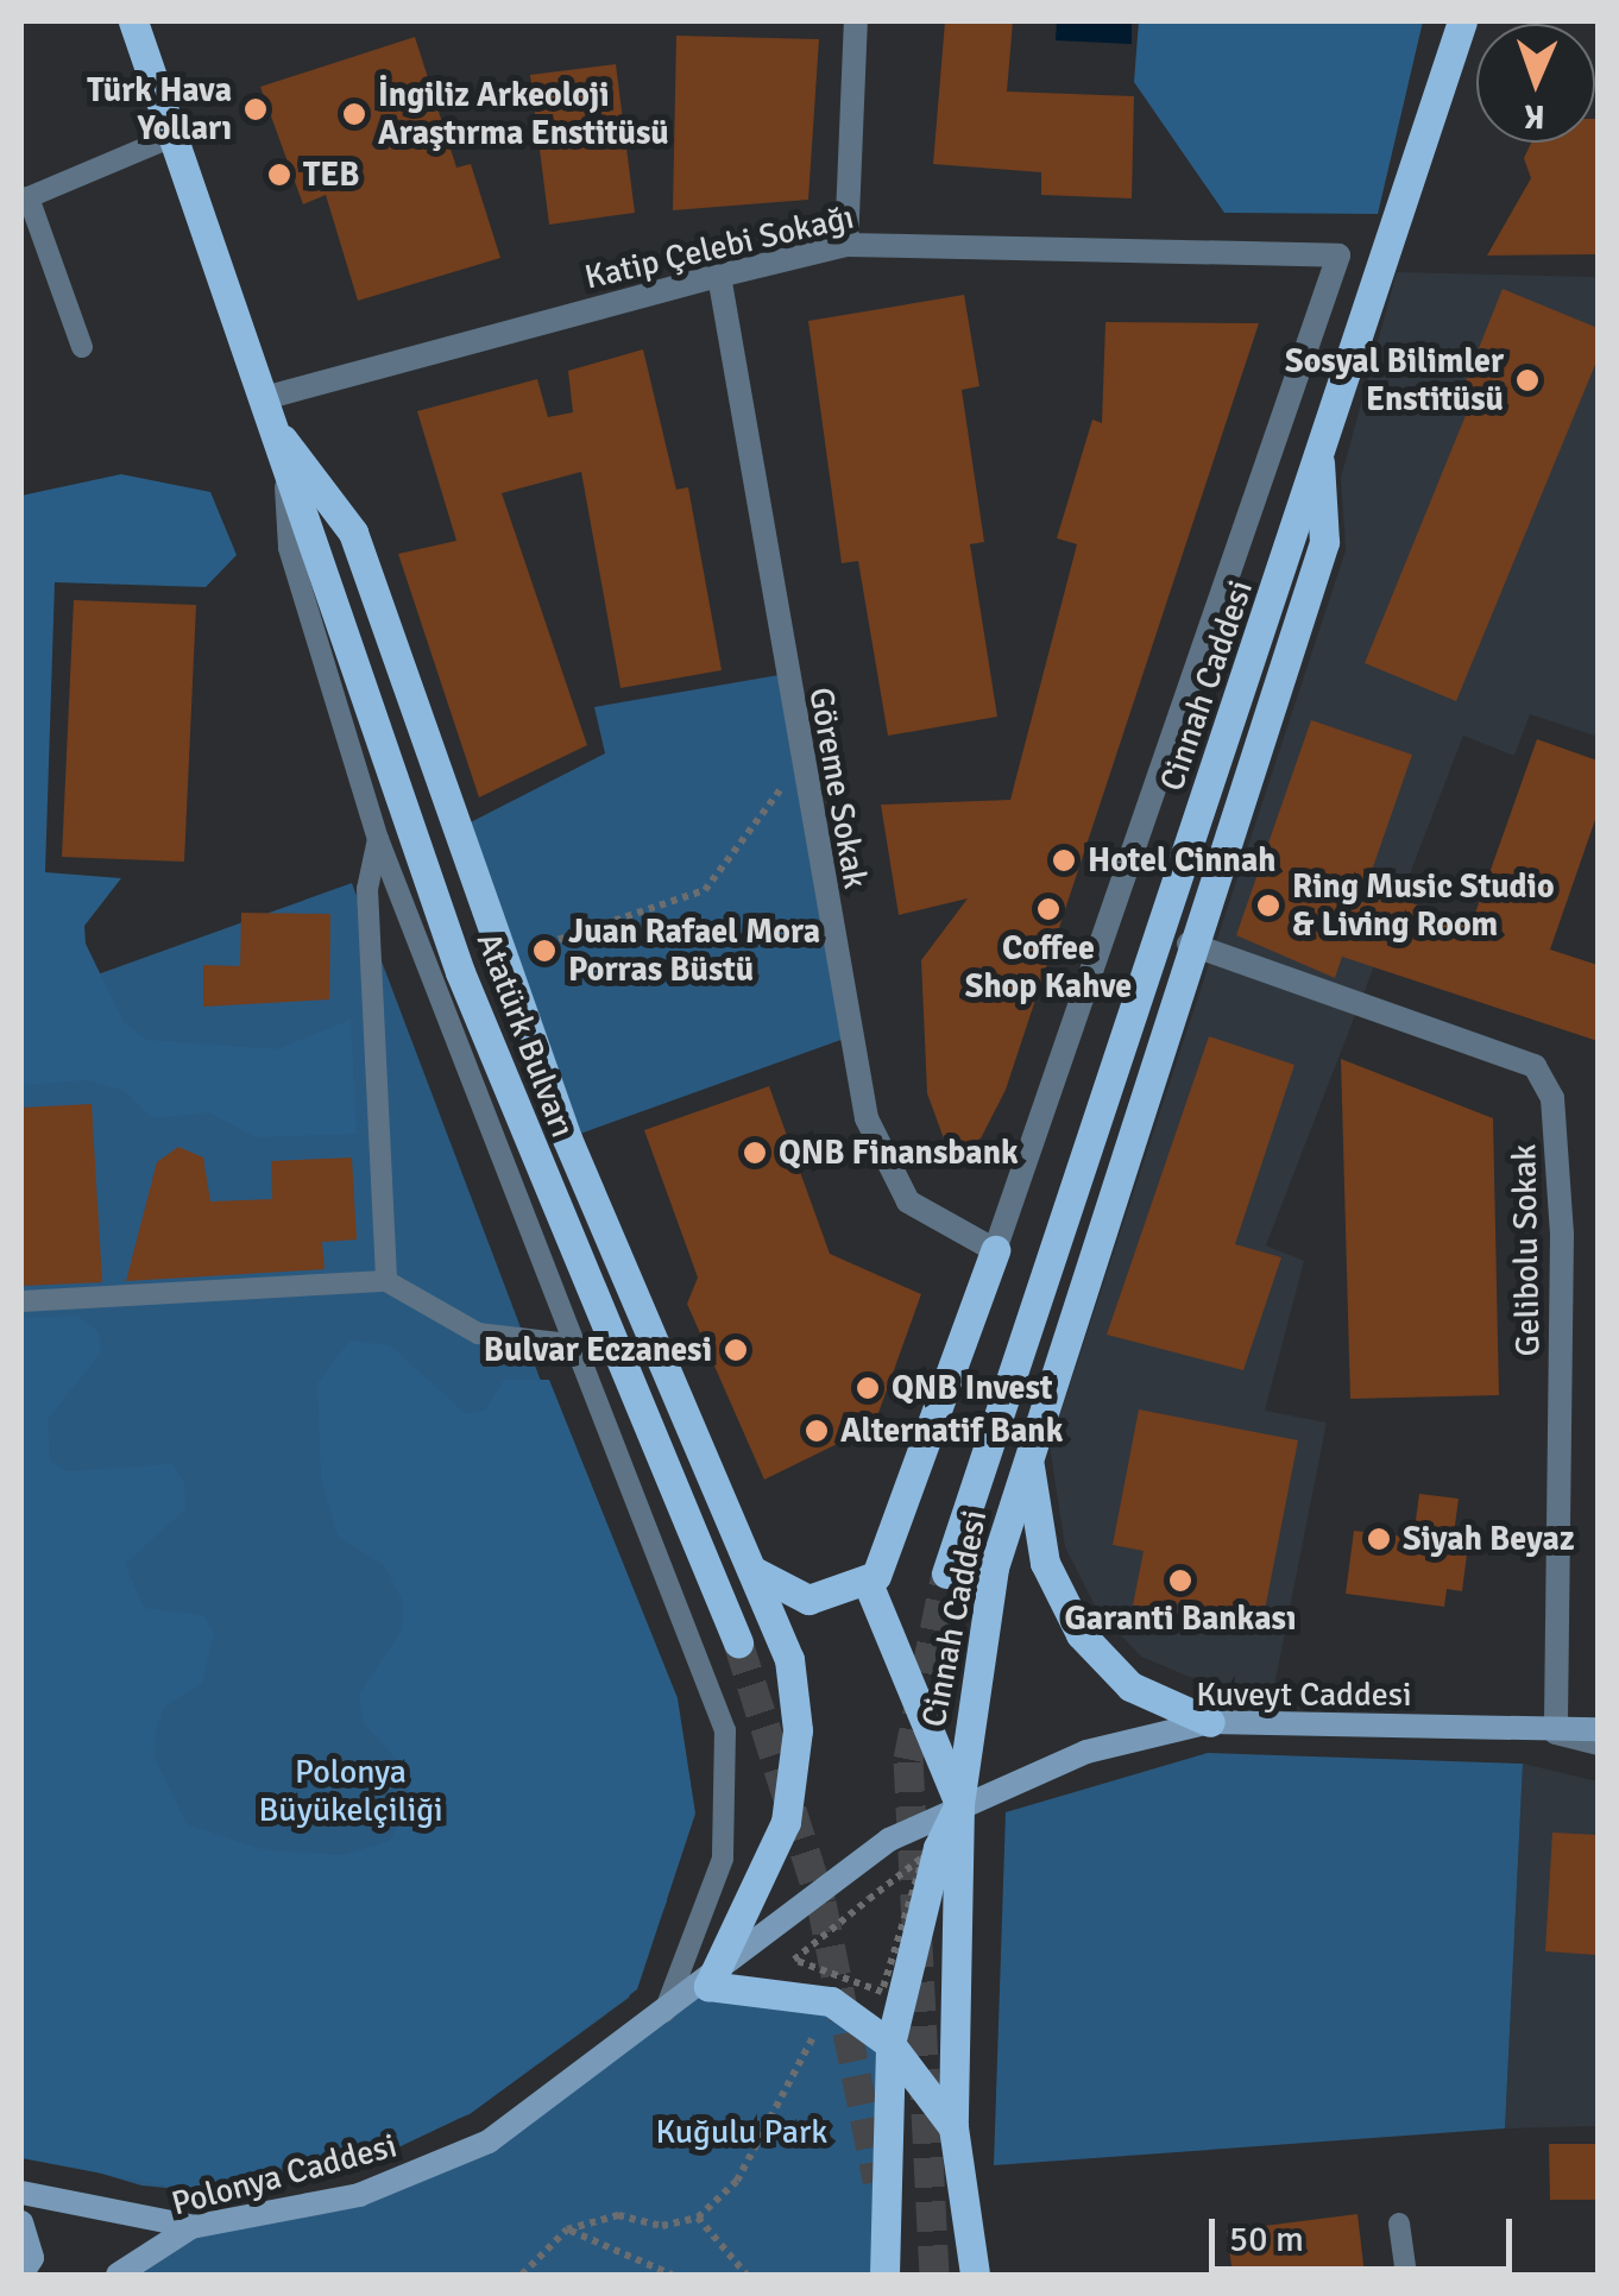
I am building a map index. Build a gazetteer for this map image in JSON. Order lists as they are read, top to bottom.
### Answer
{
  "streets": {
    "main road": [
      "Cinnah Caddesi",
      "Atatürk Bulvarı",
      "Kuveyt Caddesi",
      "Polonya Caddesi"
    ],
    "street": ["Katip Çelebi Sokağı", "Göreme Sokak", "Gelibolu Sokak"]
  },
  "crossings": [
    ["Katip Çelebi Sokağı", "Göreme Sokak"],
    ["Katip Çelebi Sokağı", "Atatürk Bulvarı"],
    ["Cinnah Caddesi", "Gelibolu Sokak"],
    ["Cinnah Caddesi", "Kuveyt Caddesi"],
    ["Atatürk Bulvarı", "Kuveyt Caddesi"],
    ["Atatürk Bulvarı", "Polonya Caddesi"],
    ["Gelibolu Sokak", "Kuveyt Caddesi"],
    ["Kuveyt Caddesi", "Polonya Caddesi"]
  ],
  "parks": ["Polonya Büyükelçiliği", "Kuğulu Park"],
  "places": [
    "Türk Hava Yolları",
    "İngiliz Arkeoloji Araştırma Enstitüsü",
    "TEB",
    "Sosyal Bilimler Enstitüsü",
    "Hotel Cinnah",
    "Ring Music Studio & Living Room",
    "Coffee Shop Kahve",
    "Juan Rafael Mora Porras Büstü",
    "QNB Finansbank",
    "Bulvar Eczanesi",
    "QNB Invest",
    "Alternatif Bank",
    "Siyah Beyaz",
    "Garanti Bankası"
  ],
  "scale_bar": "50 m",
  "north": "bottom"
}
